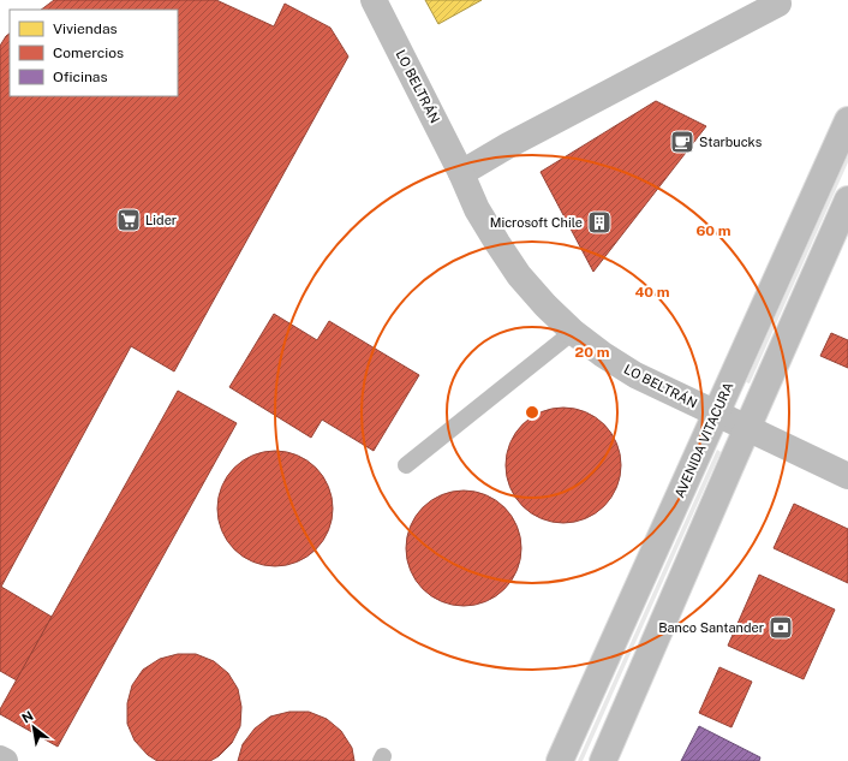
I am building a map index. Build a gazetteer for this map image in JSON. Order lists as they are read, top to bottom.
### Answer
{
  "streets": {
    "main road": ["LO BELTRÁN", "AVENIDA VITACURA"]
  },
  "crossings": [
    ["LO BELTRÁN", "AVENIDA VITACURA"]
  ],
  "places": {
    "cafe": ["Starbucks"],
    "supermarket": ["Lider"],
    "building": ["Microsoft Chile"],
    "bank": ["Banco Santander"]
  },
  "legend": ["Viviendas", "Comercios", "Oficinas"],
  "north": "top left",
  "rings": ["60 m", "40 m", "20 m"]
}
